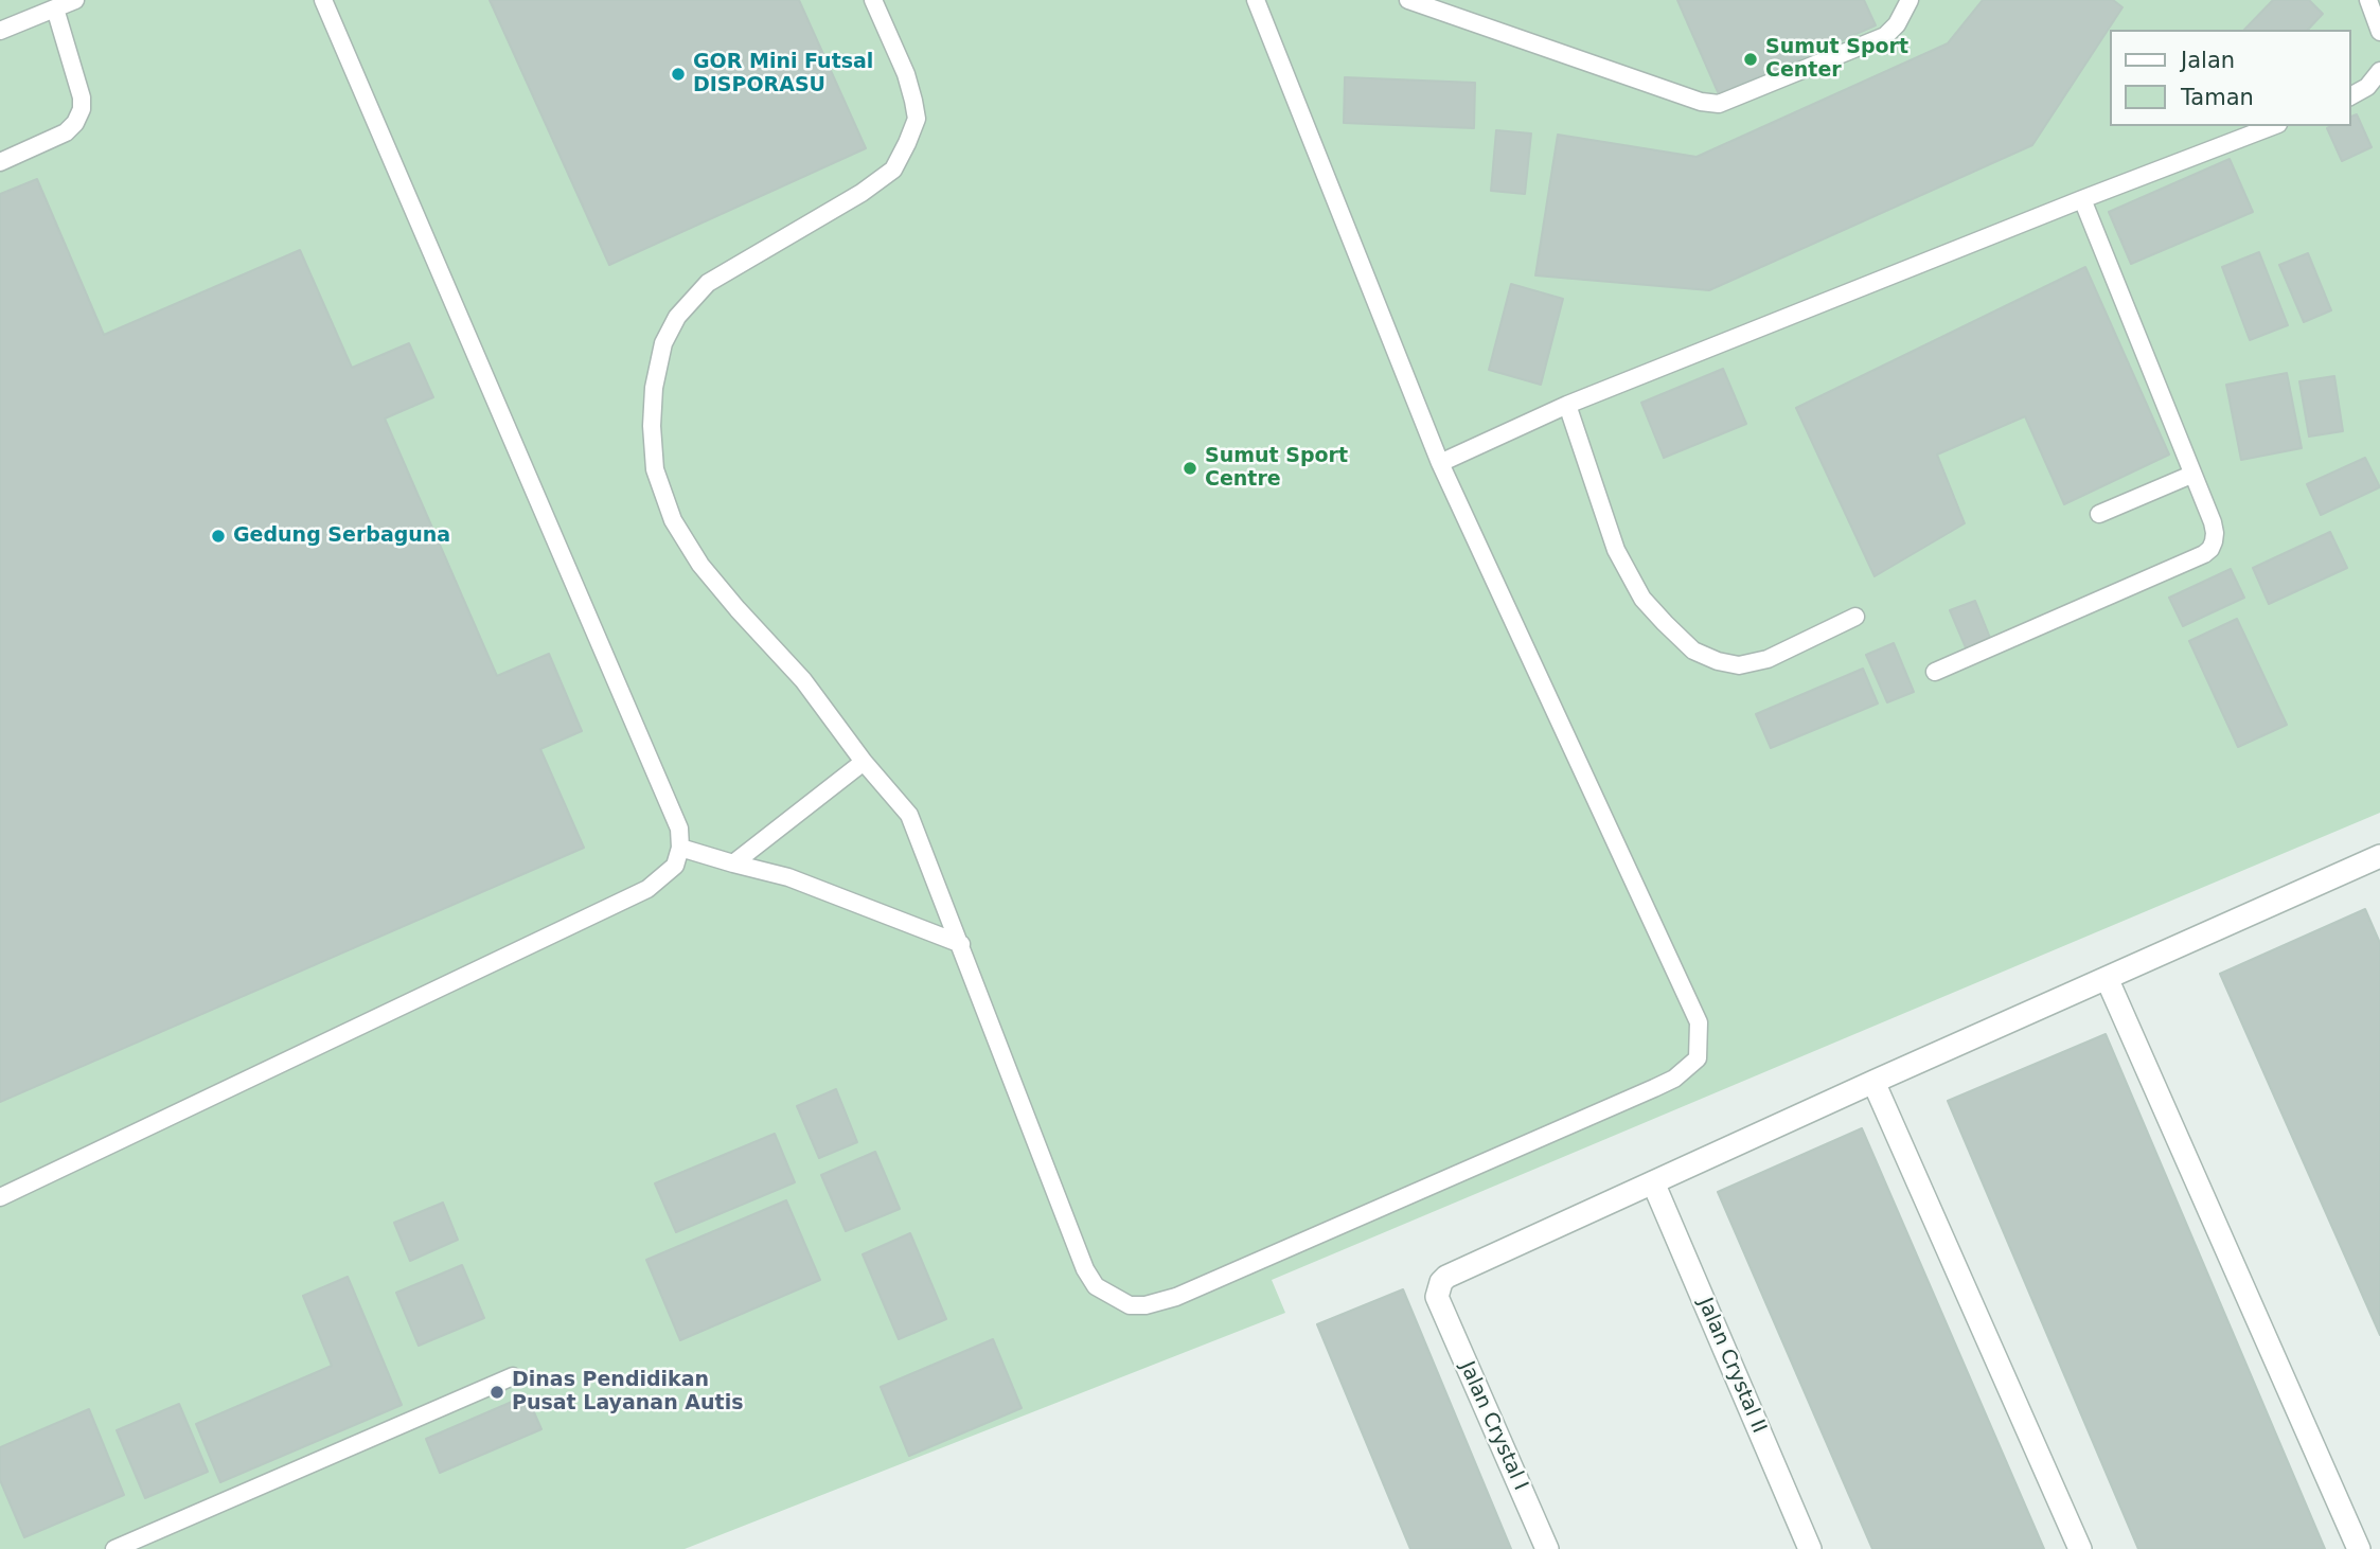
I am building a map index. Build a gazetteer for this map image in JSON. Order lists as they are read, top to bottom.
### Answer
{
  "streets": {
    "street": ["Jalan Crystal II", "Jalan Crystal I"]
  },
  "crossings": [
    ["Jalan Crystal II", "Jalan Crystal I"]
  ],
  "places": [
    "Sumut Sport Center",
    "GOR Mini Futsal DISPORASU",
    "Sumut Sport Centre",
    "Gedung Serbaguna",
    "Dinas Pendidikan Pusat Layanan Autis"
  ],
  "legend": ["Jalan", "Taman"]
}
